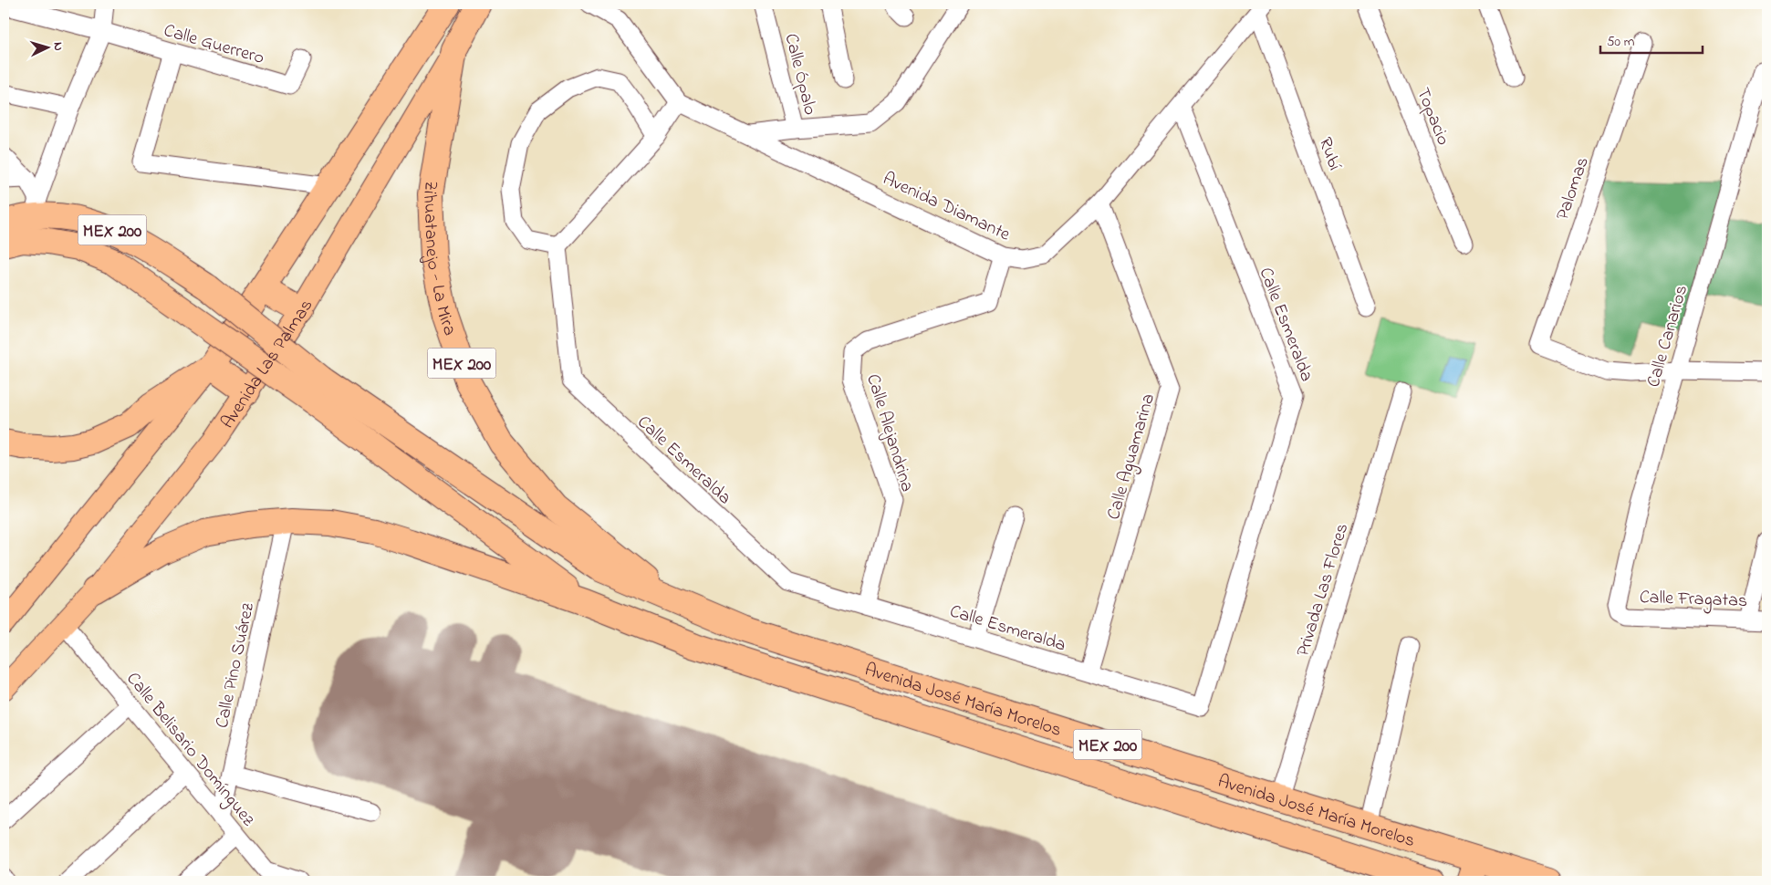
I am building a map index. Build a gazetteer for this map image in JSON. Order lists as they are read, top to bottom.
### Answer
{
  "streets": {
    "highway": [
      "MEX 200",
      "Zihuatanejo - La Mira",
      "Avenida Las Palmas",
      "Avenida José María Morelos"
    ],
    "street": [
      "Calle Guerrero",
      "Calle Ópalo",
      "Topacio",
      "Rubí",
      "Palomas",
      "Avenida Diamante",
      "Calle Esmeralda",
      "Calle Canarios",
      "Calle Alejandrina",
      "Calle Aguamarina",
      "Privada Las Flores",
      "Calle Fragatas",
      "Calle Pino Suárez",
      "Calle Belisario Domínguez"
    ]
  },
  "crossings": [
    ["Rubí", "Avenida Diamante"],
    ["Palomas", "Calle Canarios"],
    ["Avenida Diamante", "Calle Esmeralda"],
    ["Avenida Diamante", "Calle Alejandrina"],
    ["Avenida Diamante", "Calle Aguamarina"],
    ["MEX 200", "Zihuatanejo - La Mira"],
    ["MEX 200", "Avenida Las Palmas"],
    ["MEX 200", "Calle Pino Suárez"],
    ["MEX 200", "Avenida José María Morelos"],
    ["Zihuatanejo - La Mira", "Avenida Las Palmas"],
    ["Zihuatanejo - La Mira", "Avenida José María Morelos"],
    ["Calle Esmeralda", "Calle Alejandrina"],
    ["Calle Esmeralda", "Calle Aguamarina"],
    ["Calle Canarios", "Calle Fragatas"],
    ["Avenida Las Palmas", "Calle Belisario Domínguez"],
    ["Privada Las Flores", "Avenida José María Morelos"],
    ["Calle Pino Suárez", "Calle Belisario Domínguez"]
  ],
  "scale_bar": "50 m",
  "north": "right"
}
